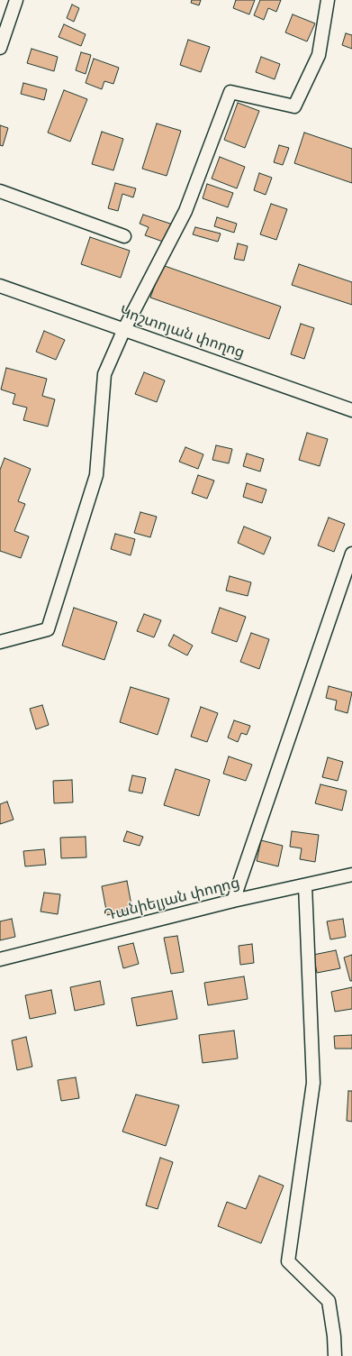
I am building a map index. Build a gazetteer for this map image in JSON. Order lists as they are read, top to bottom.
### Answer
{
  "streets": {
    "street": ["Կոշտոյան փողոց", "Դանիելյան փողոց"]
  }
}
